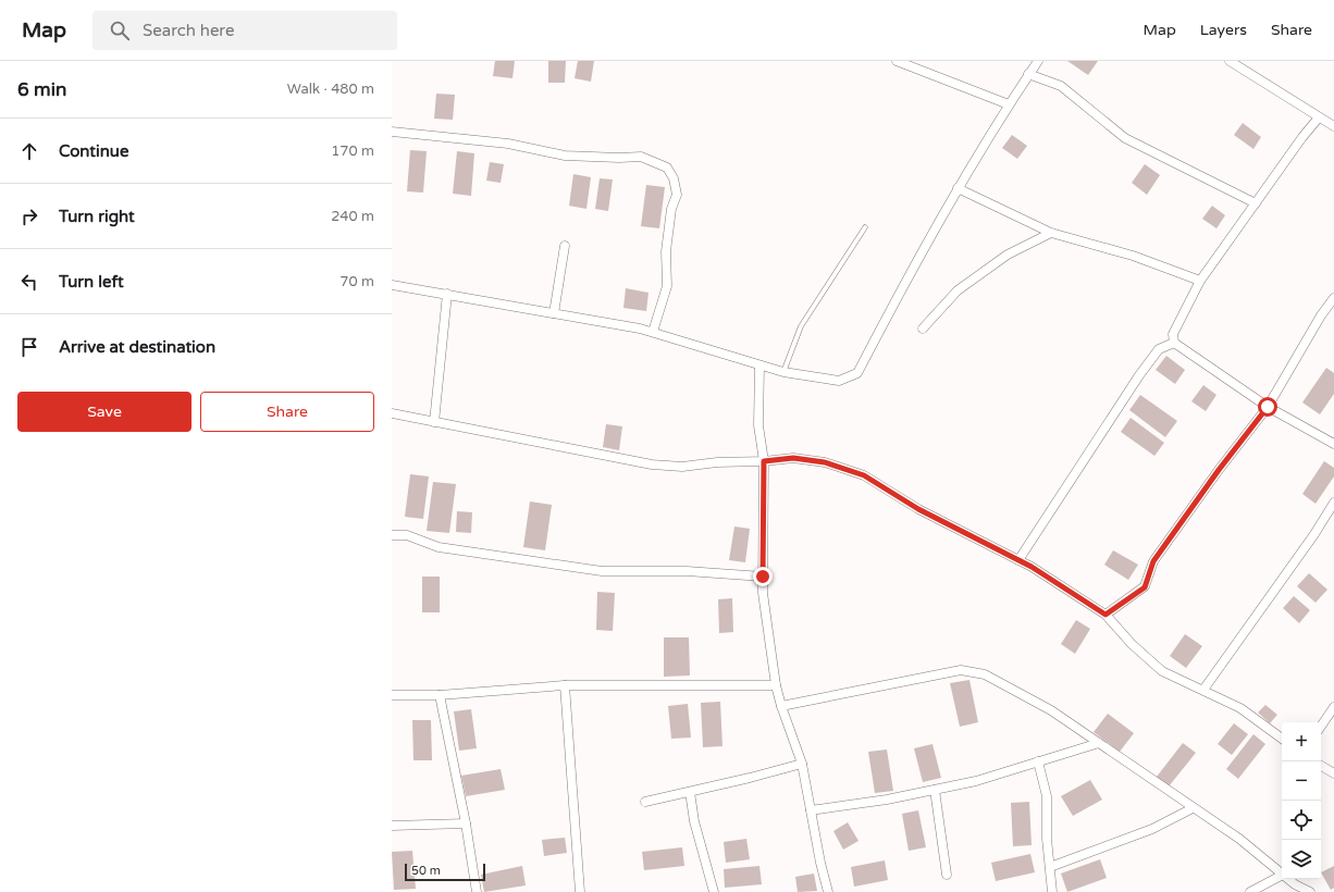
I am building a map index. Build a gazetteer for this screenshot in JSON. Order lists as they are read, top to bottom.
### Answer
{
  "scale_bar": "50 m",
  "page": {
    "header": "Map",
    "search": "Search here",
    "nav": ["Map", "Layers", "Share"],
    "heading": ["6 min", "Walk · 480 m"],
    "list": [
      ["Continue", "170 m"],
      ["Turn right", "240 m"],
      ["Turn left", "70 m"],
      "Arrive at destination"
    ],
    "buttons": ["Save", "Share"],
    "map_buttons": ["+", "−"],
    "scale": "50 m"
  }
}
